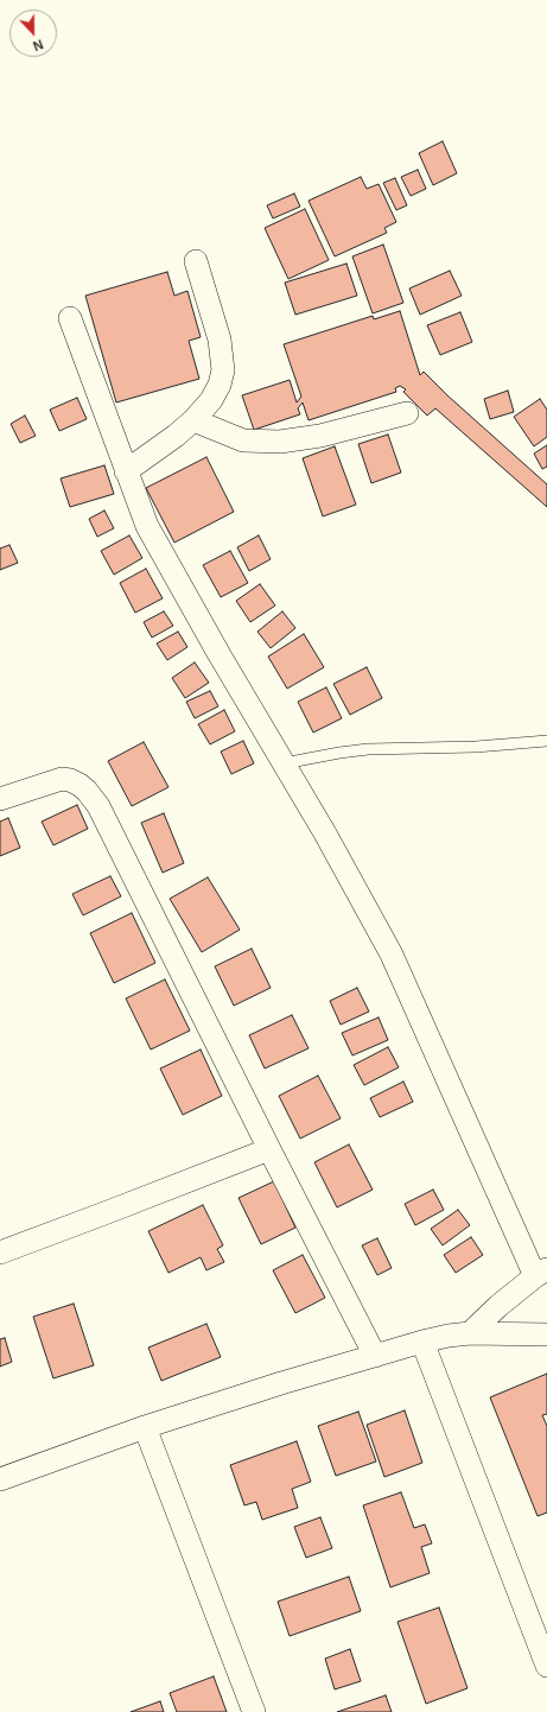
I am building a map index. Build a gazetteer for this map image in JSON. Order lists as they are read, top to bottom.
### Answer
{
  "north": "bottom"
}
